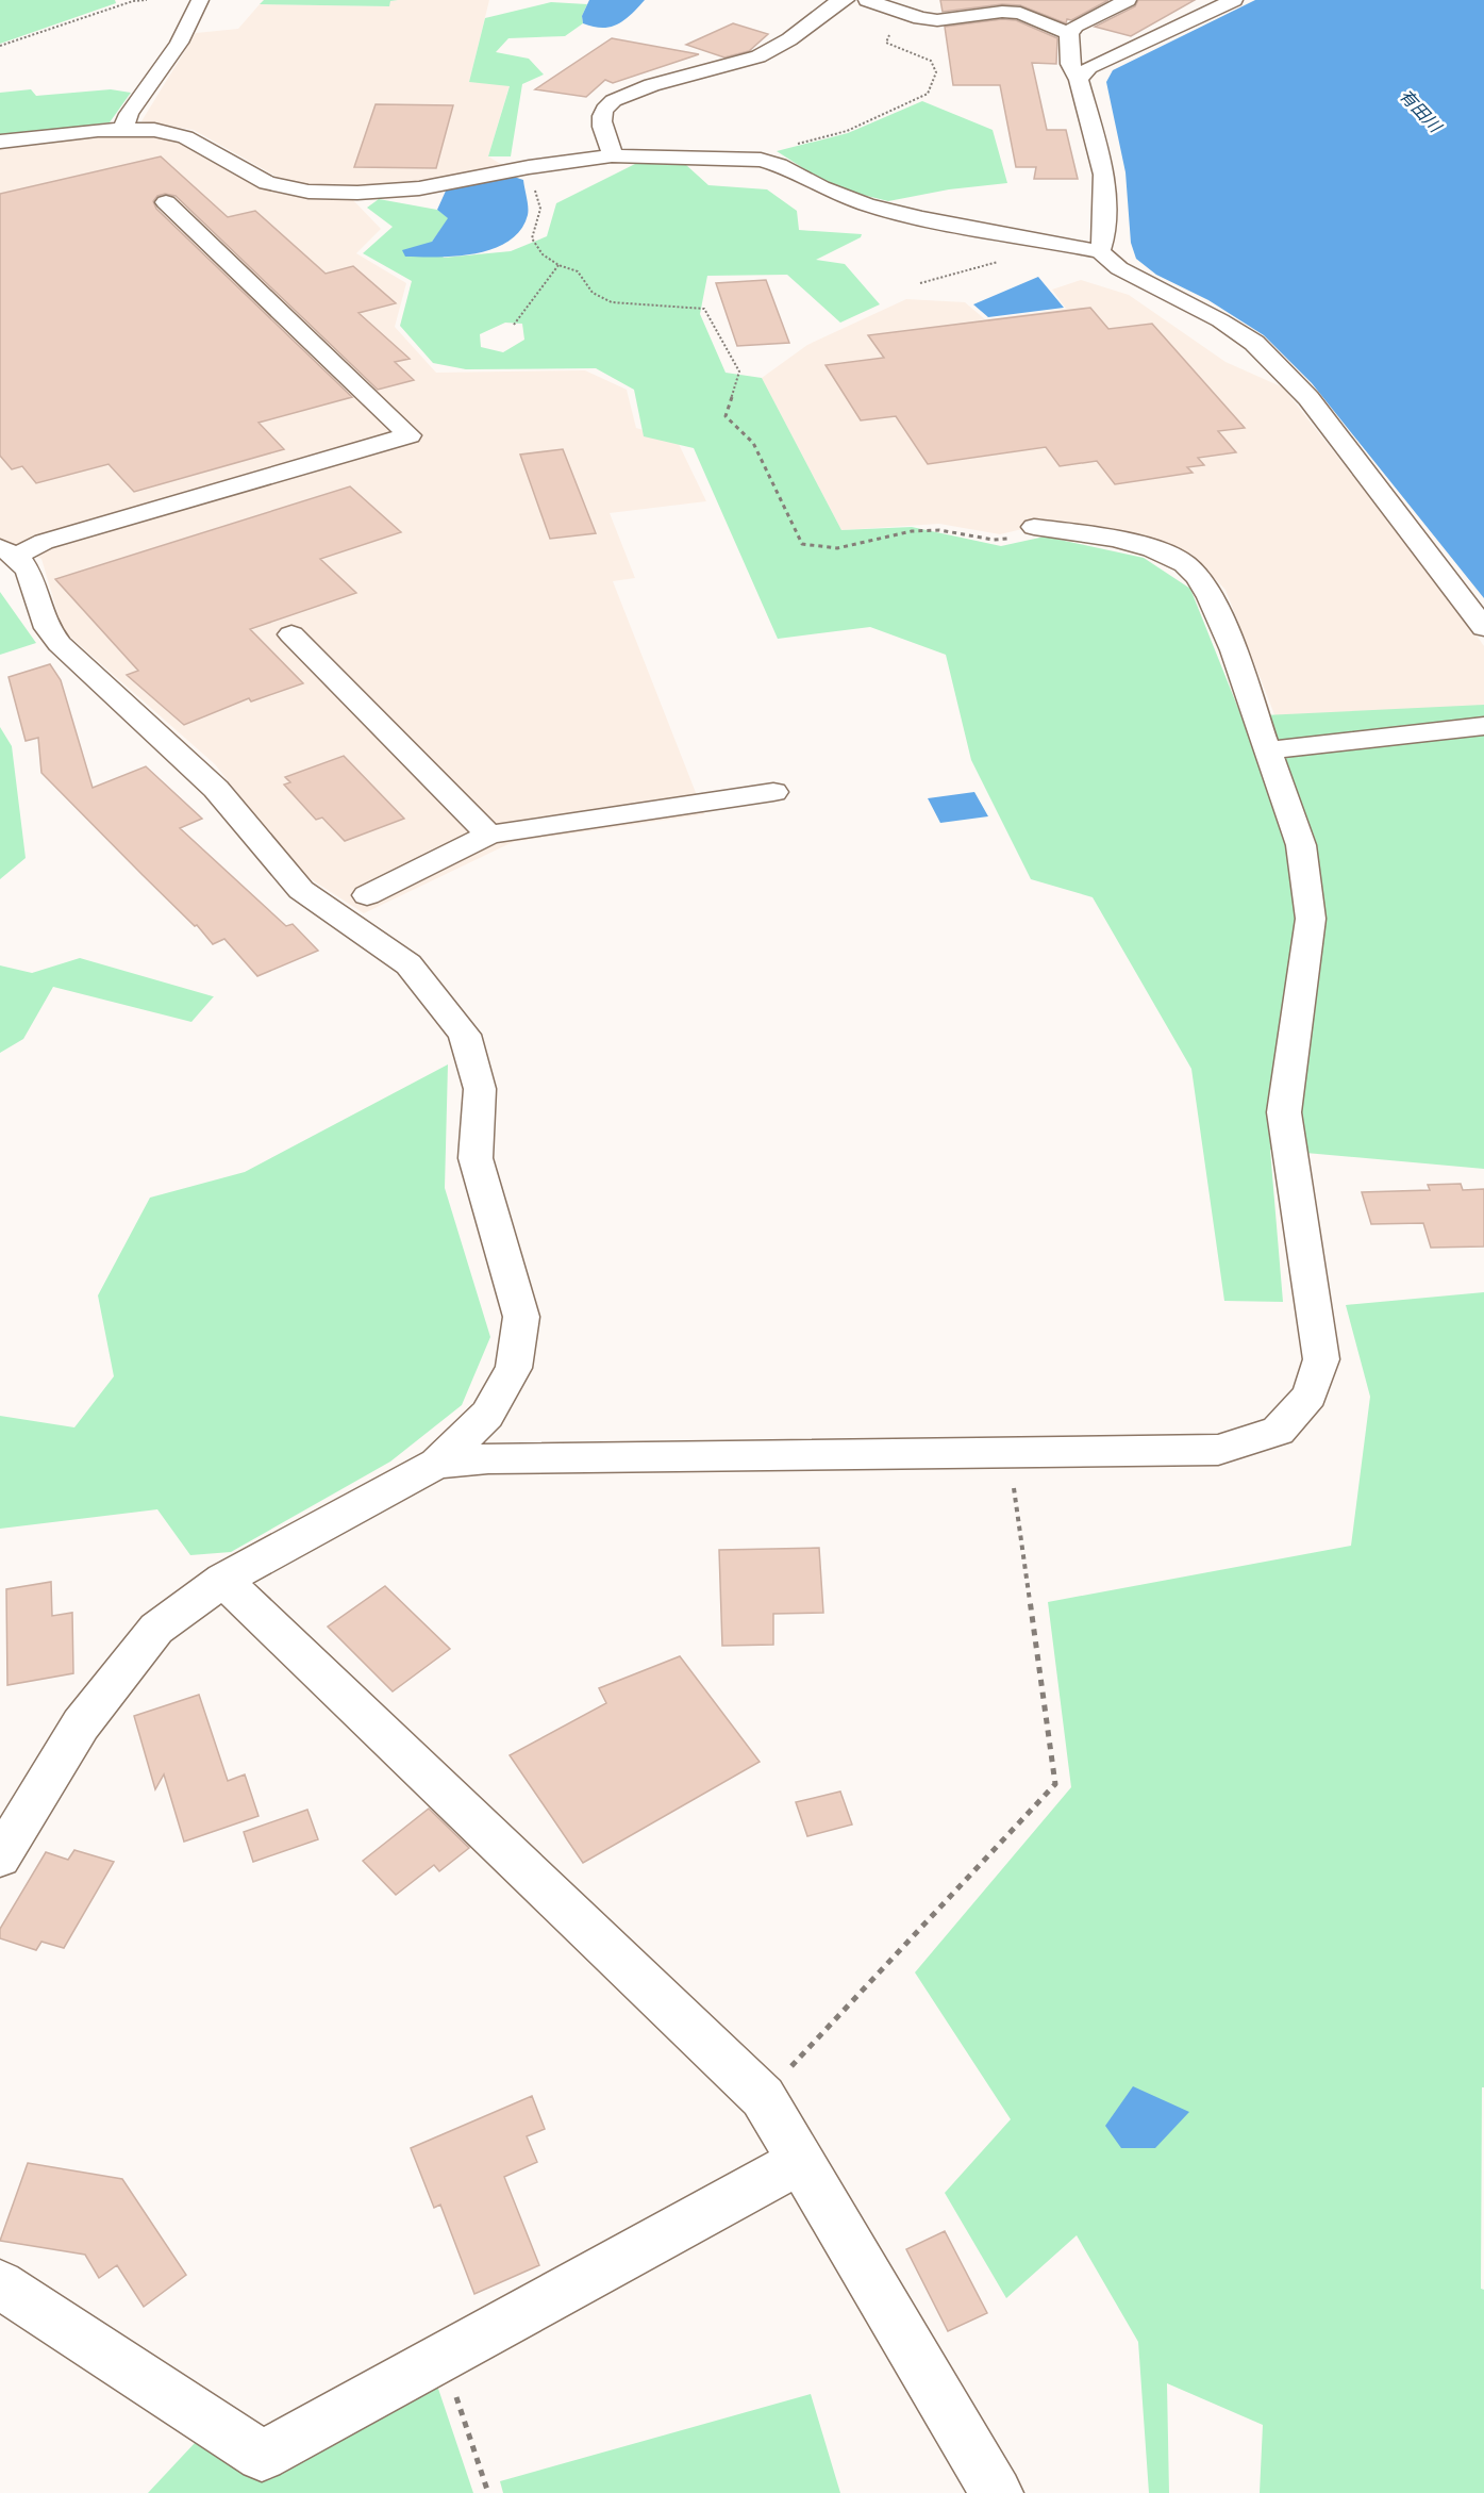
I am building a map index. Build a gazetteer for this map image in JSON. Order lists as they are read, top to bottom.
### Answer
{
  "water": ["有田川"]
}
